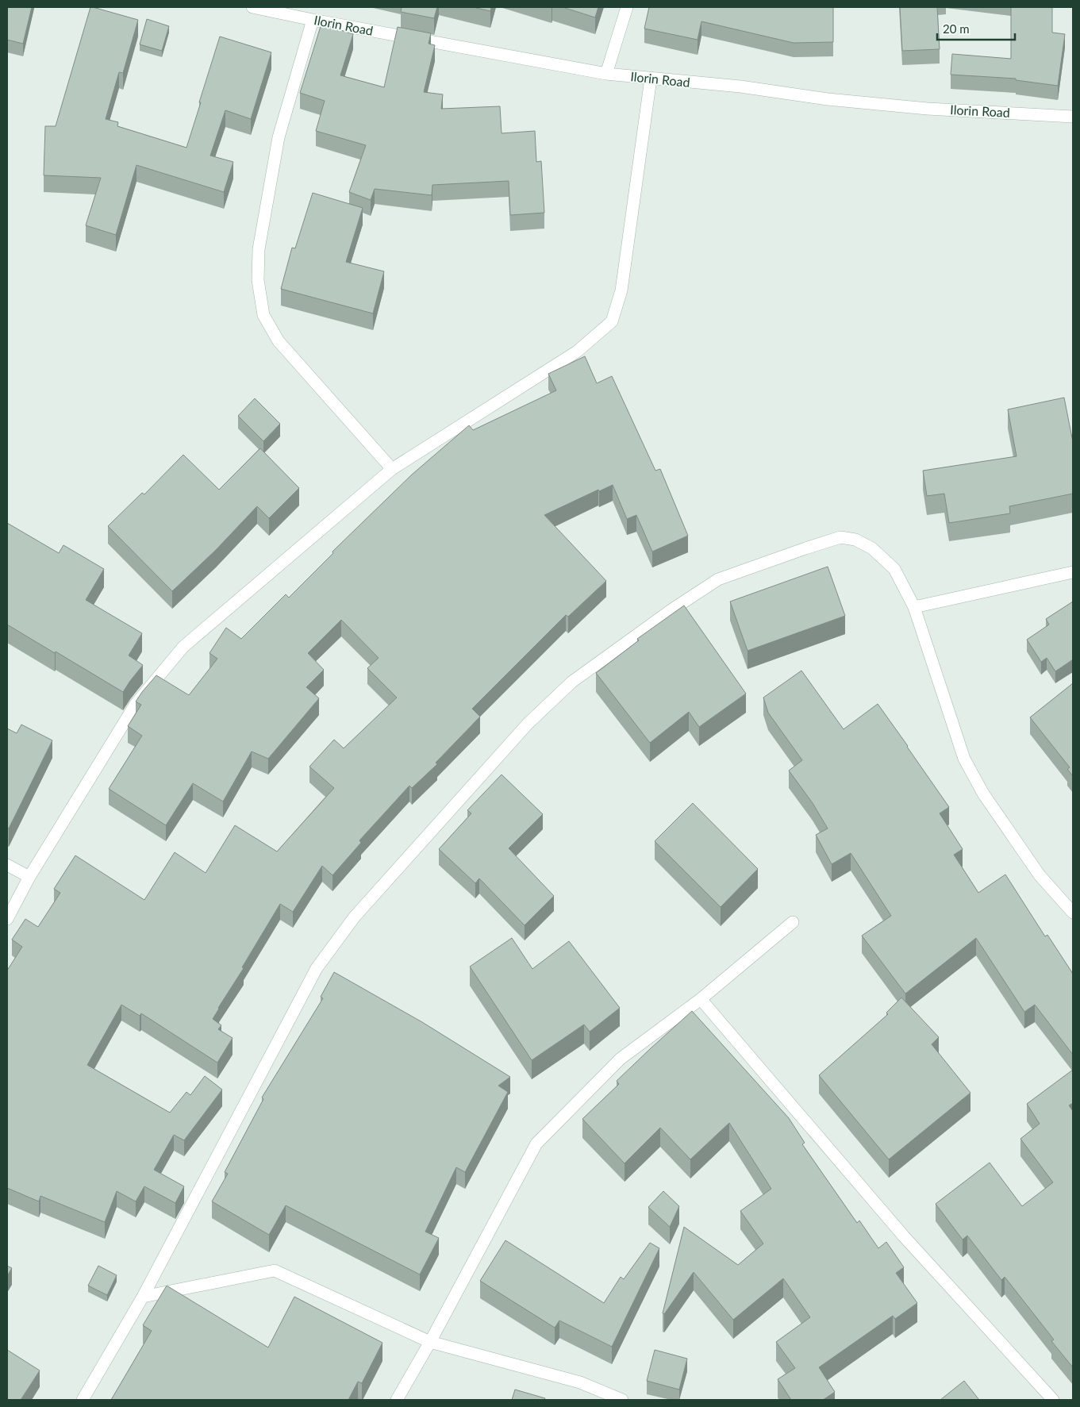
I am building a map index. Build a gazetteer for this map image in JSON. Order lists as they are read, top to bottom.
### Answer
{
  "streets": {
    "street": ["Ilorin Road"]
  },
  "scale_bar": "20 m"
}
